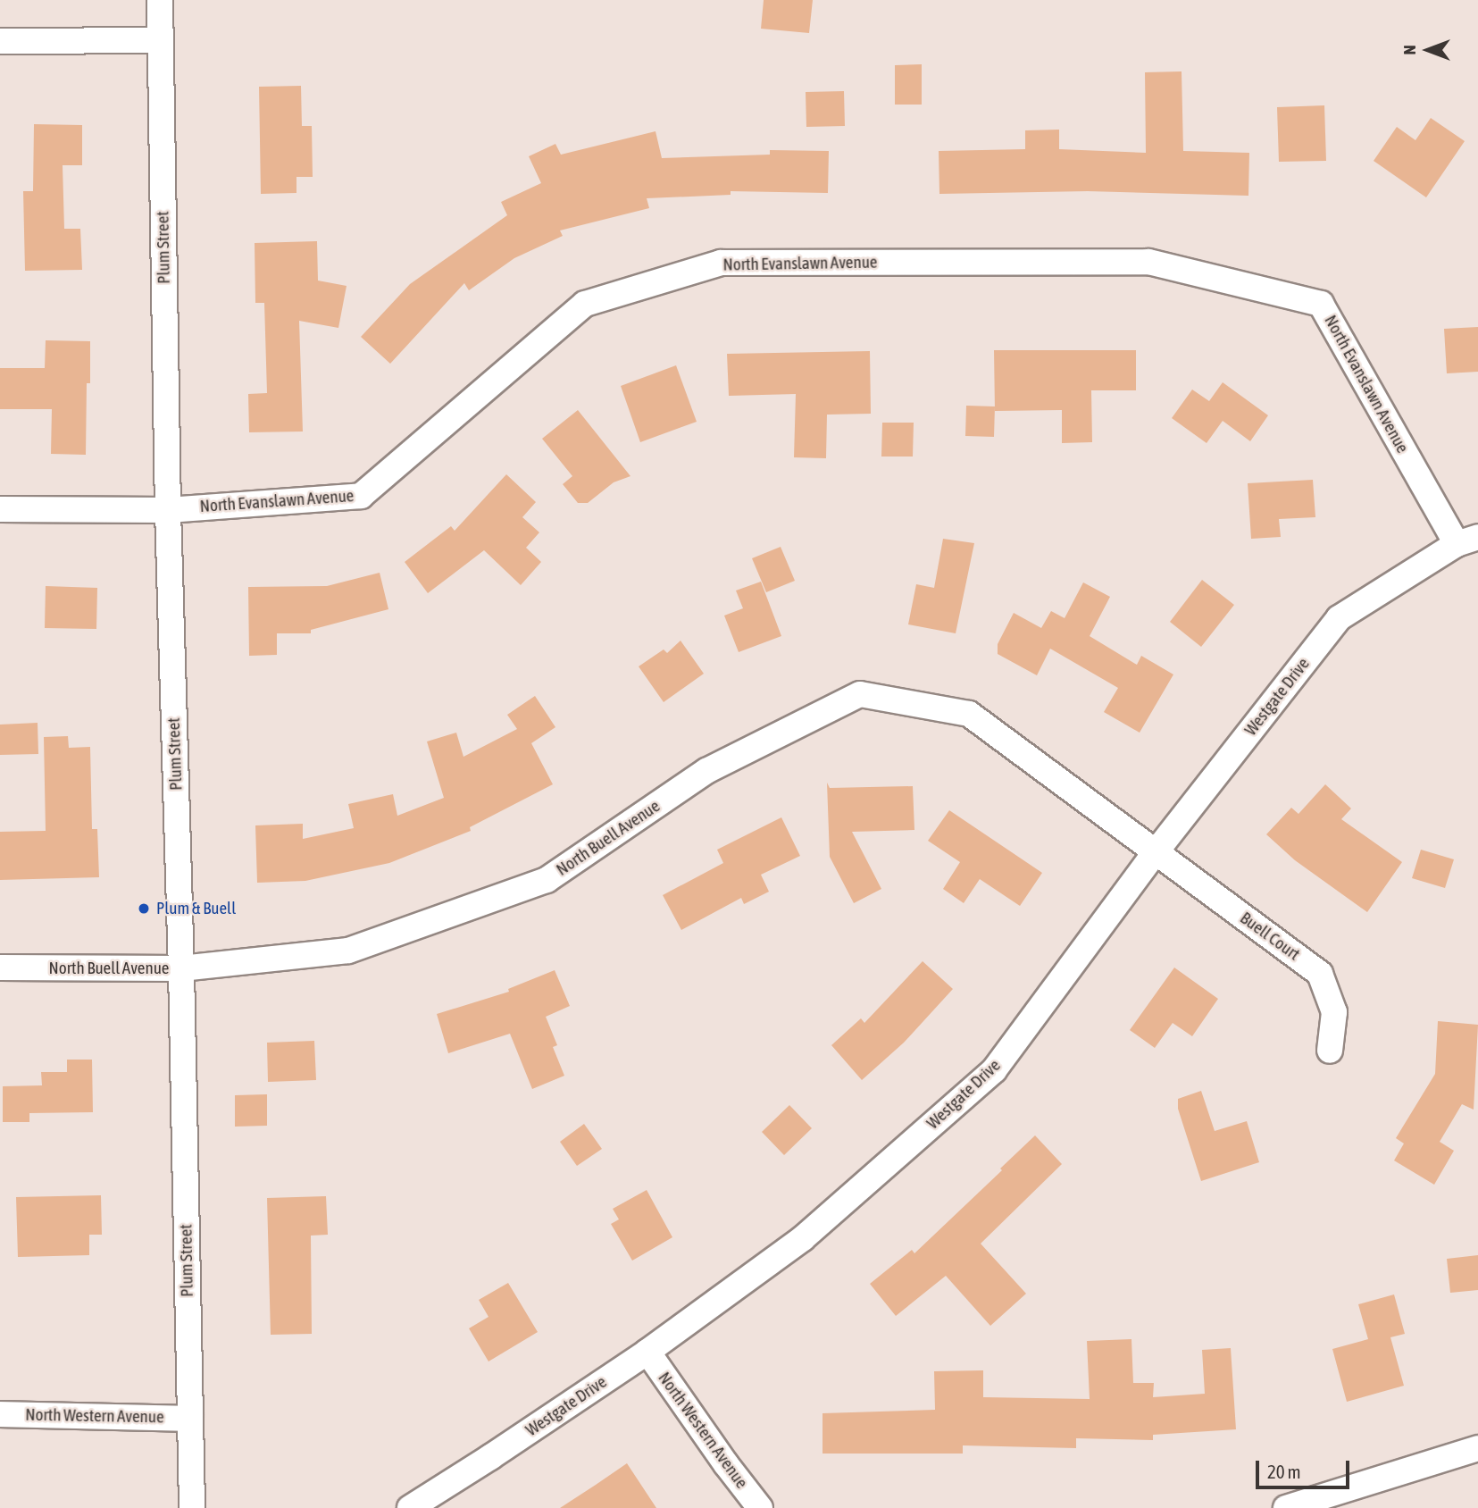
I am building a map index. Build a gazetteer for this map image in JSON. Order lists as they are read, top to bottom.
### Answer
{
  "streets": {
    "street": [
      "Plum Street",
      "North Evanslawn Avenue",
      "Westgate Drive",
      "North Buell Avenue",
      "Buell Court",
      "North Western Avenue"
    ]
  },
  "crossings": [
    ["Plum Street", "North Evanslawn Avenue"],
    ["Plum Street", "North Buell Avenue"],
    ["Plum Street", "North Western Avenue"],
    ["North Evanslawn Avenue", "Westgate Drive"],
    ["Westgate Drive", "North Buell Avenue"],
    ["Westgate Drive", "Buell Court"],
    ["Westgate Drive", "North Western Avenue"],
    ["North Buell Avenue", "Buell Court"]
  ],
  "places": ["Plum & Buell"],
  "scale_bar": "20 m",
  "north": "left"
}
